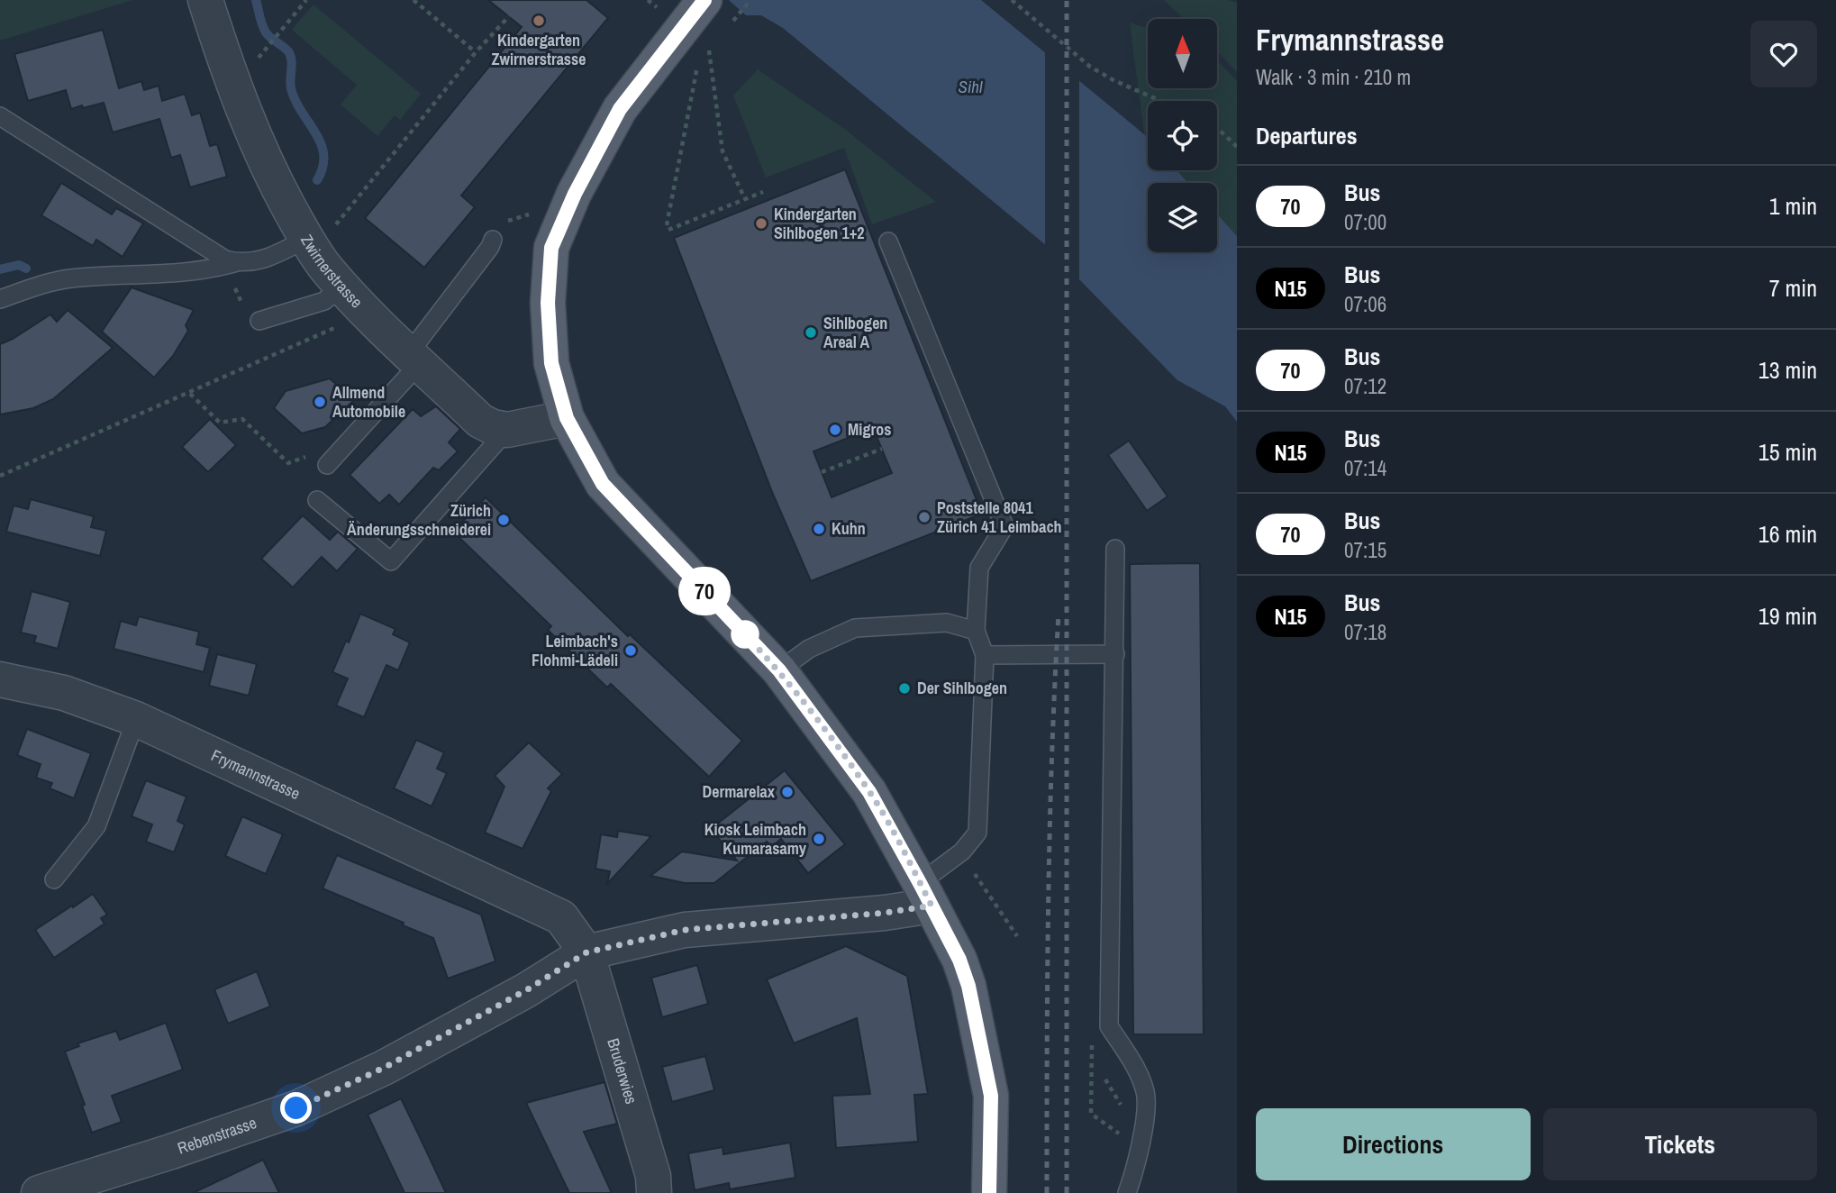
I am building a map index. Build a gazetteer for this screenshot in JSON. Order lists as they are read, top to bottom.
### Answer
{
  "streets": {
    "street": [
      "Zwirnerstrasse",
      "Frymannstrasse",
      "Bruderwies",
      "Rebenstrasse"
    ]
  },
  "crossings": [
    ["Frymannstrasse", "Bruderwies"],
    ["Frymannstrasse", "Rebenstrasse"],
    ["Bruderwies", "Rebenstrasse"]
  ],
  "water": ["Sihl"],
  "places": [
    "Kindergarten Zwirnerstrasse",
    "Kindergarten Sihlbogen 1+2",
    "Sihlbogen Areal A",
    "Allmend Automobile",
    "Migros",
    "Poststelle 8041 Zürich 41 Leimbach",
    "Zürich Änderungsschneiderei",
    "Kuhn",
    "Leimbach's Flohmi-Lädeli",
    "Der Sihlbogen",
    "Dermarelax",
    "Kiosk Leimbach Kumarasamy"
  ],
  "lines": ["bus line 70"],
  "north": "top",
  "page": {
    "on_map": "70",
    "heading": [
      ["Frymannstrasse", "Walk · 3 min · 210 m"],
      "Departures"
    ],
    "list": [
      {
        "mark": "70",
        "name": "Bus",
        "note": "07:00",
        "value": "1 min"
      },
      {
        "mark": "N15",
        "name": "Bus",
        "note": "07:06",
        "value": "7 min"
      },
      {
        "mark": "70",
        "name": "Bus",
        "note": "07:12",
        "value": "13 min"
      },
      {
        "mark": "N15",
        "name": "Bus",
        "note": "07:14",
        "value": "15 min"
      },
      {
        "mark": "70",
        "name": "Bus",
        "note": "07:15",
        "value": "16 min"
      },
      {
        "mark": "N15",
        "name": "Bus",
        "note": "07:18",
        "value": "19 min"
      }
    ],
    "buttons": ["Directions", "Tickets"]
  }
}
